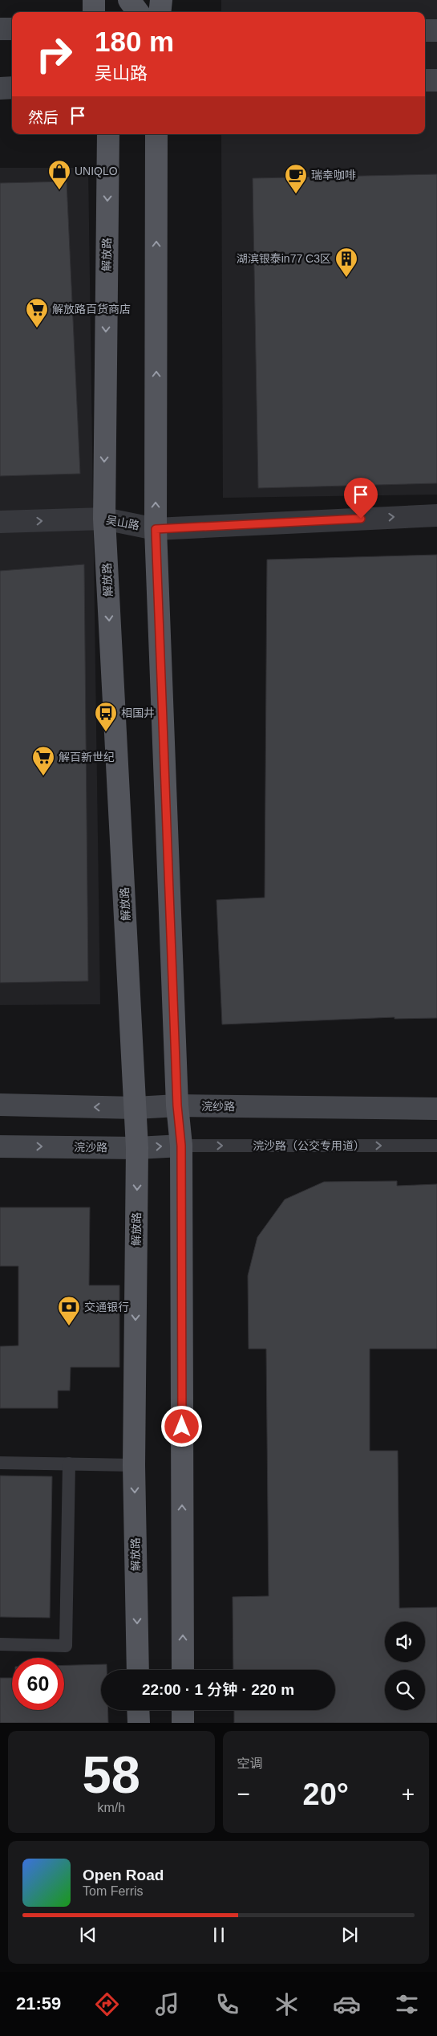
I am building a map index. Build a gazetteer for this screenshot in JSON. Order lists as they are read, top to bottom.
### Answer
{
  "streets": {
    "main road": ["解放路", "浣纱路", "浣沙路"],
    "street": ["吴山路"],
    "lane": ["浣沙路（公交专用道）"]
  },
  "crossings": [
    ["解放路", "吴山路"],
    ["解放路", "浣纱路"],
    ["解放路", "浣沙路"],
    ["浣沙路（公交专用道）", "浣沙路"]
  ],
  "one_way": ["吴山路", "浣沙路（公交专用道）", "浣沙路"],
  "places": {
    "shop": ["UNIQLO"],
    "cafe": ["瑞幸咖啡"],
    "building": ["湖滨银泰in77 C3区"],
    "supermarket": ["解放路百货商店", "解百新世纪"],
    "bus stop": ["相国井"],
    "bank": ["交通银行"]
  },
  "page": {
    "turn": ["180 m", "吴山路"],
    "then": "然后",
    "limit": "60",
    "trip": "22:00 · 1 分钟 · 220 m",
    "tile": [
      ["58", "km/h"],
      "空调"
    ],
    "heat": ["−", "20°", "+"],
    "song": ["Open Road", "Tom Ferris"],
    "tabs": "21:59"
  }
}
